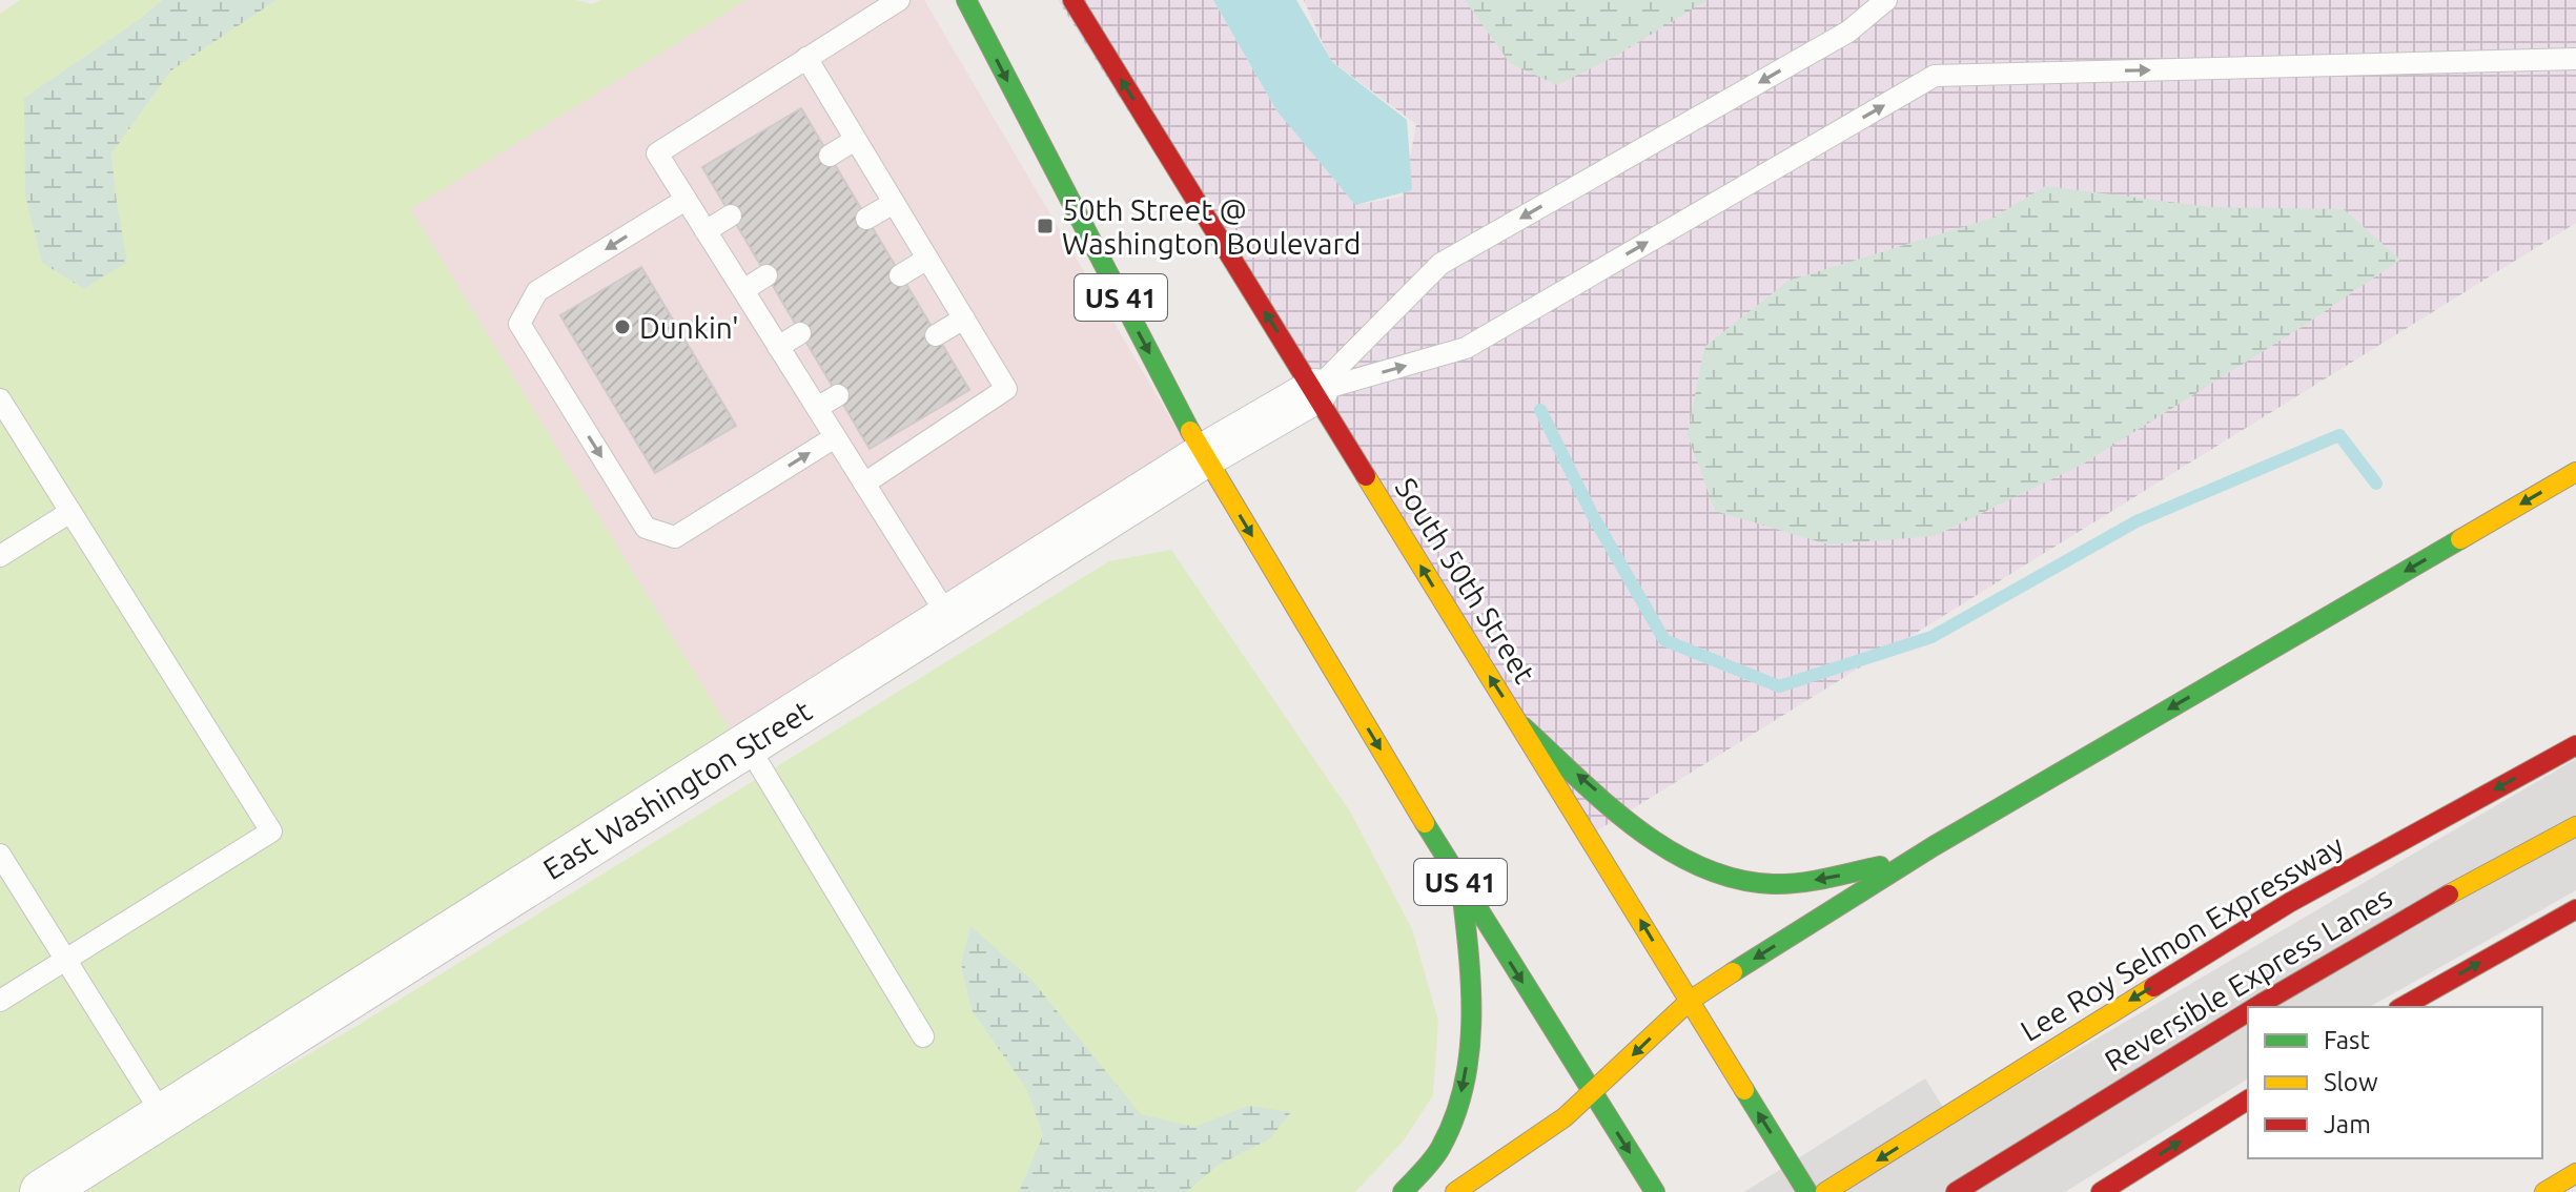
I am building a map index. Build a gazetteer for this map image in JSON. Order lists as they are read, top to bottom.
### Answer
{
  "streets": {
    "main road": [
      "US 41",
      "South 50th Street",
      "Lee Roy Selmon Expressway",
      "Reversible Express Lanes"
    ],
    "street": ["East Washington Street"]
  },
  "crossings": [
    ["US 41", "East Washington Street"],
    ["South 50th Street", "East Washington Street"]
  ],
  "places": {
    "transit": ["50th Street @ Washington Boulevard"],
    "other": ["Dunkin'"]
  },
  "legend": ["Fast", "Slow", "Jam"]
}
